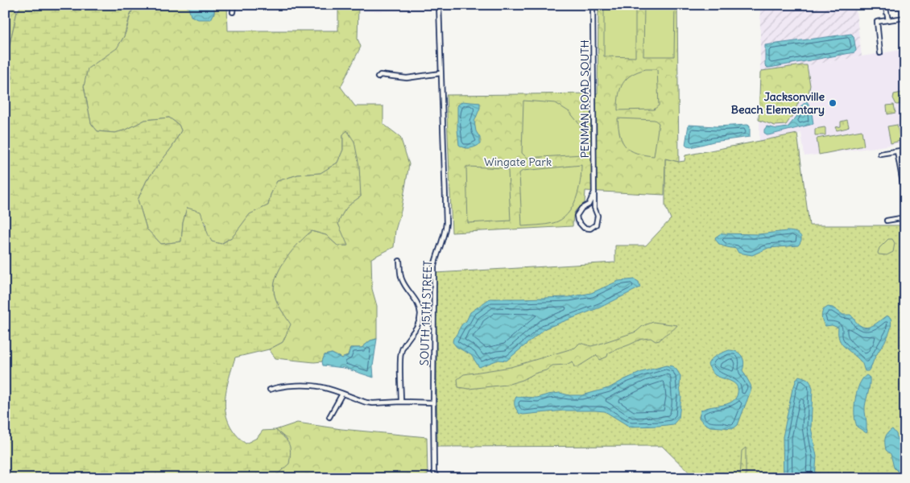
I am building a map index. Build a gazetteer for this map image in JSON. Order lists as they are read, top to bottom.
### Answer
{
  "streets": {
    "street": ["PENMAN ROAD SOUTH", "SOUTH 15TH STREET"]
  },
  "parks": ["Wingate Park"],
  "places": ["Jacksonville Beach Elementary"]
}
